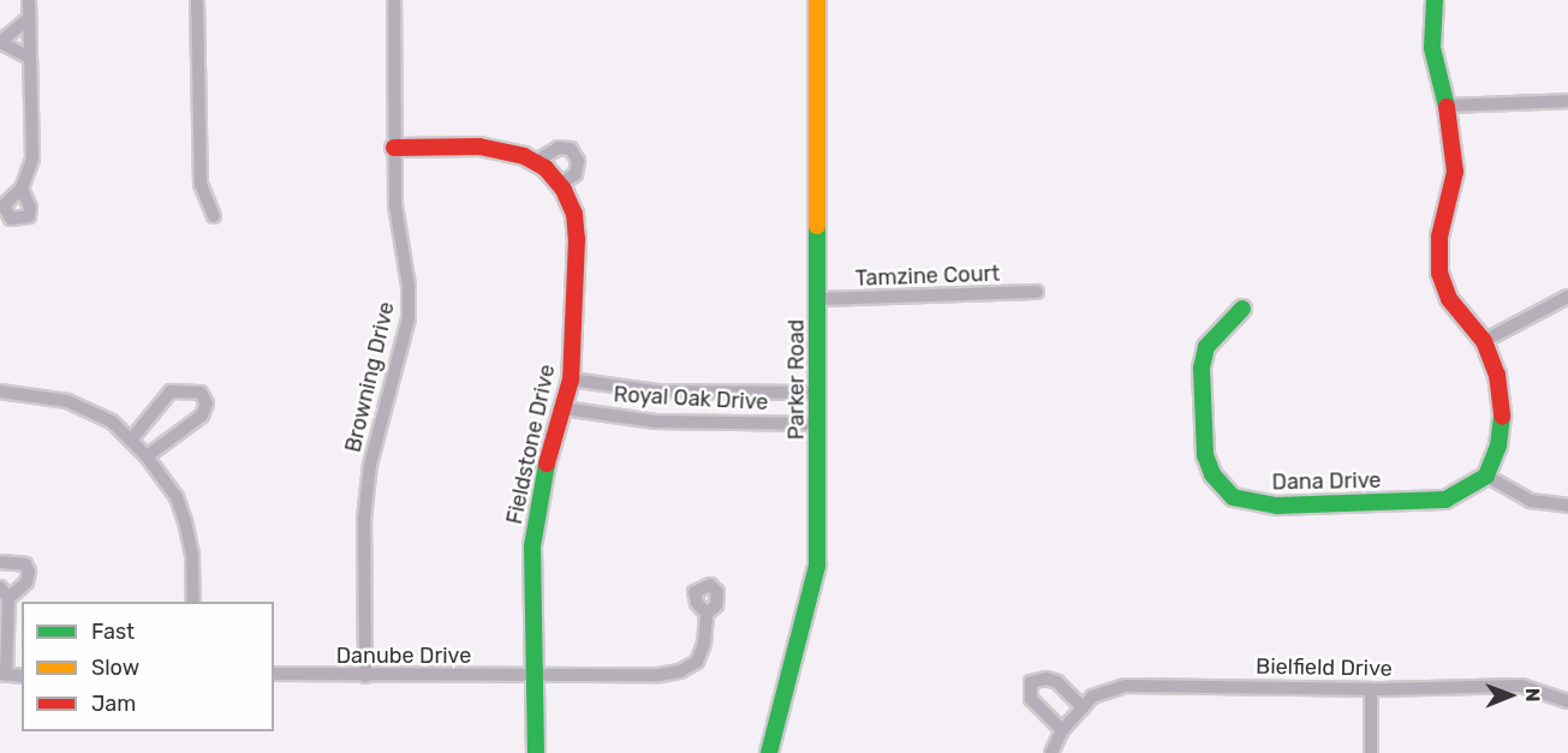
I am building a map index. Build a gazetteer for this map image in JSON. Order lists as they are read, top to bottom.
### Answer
{
  "streets": {
    "street": [
      "Tamzine Court",
      "Browning Drive",
      "Parker Road",
      "Royal Oak Drive",
      "Fieldstone Drive",
      "Dana Drive",
      "Danube Drive",
      "Bielfield Drive"
    ]
  },
  "crossings": [
    ["Tamzine Court", "Parker Road"],
    ["Browning Drive", "Fieldstone Drive"],
    ["Browning Drive", "Danube Drive"],
    ["Parker Road", "Royal Oak Drive"],
    ["Royal Oak Drive", "Fieldstone Drive"],
    ["Fieldstone Drive", "Danube Drive"]
  ],
  "legend": ["Fast", "Slow", "Jam"],
  "north": "right"
}
